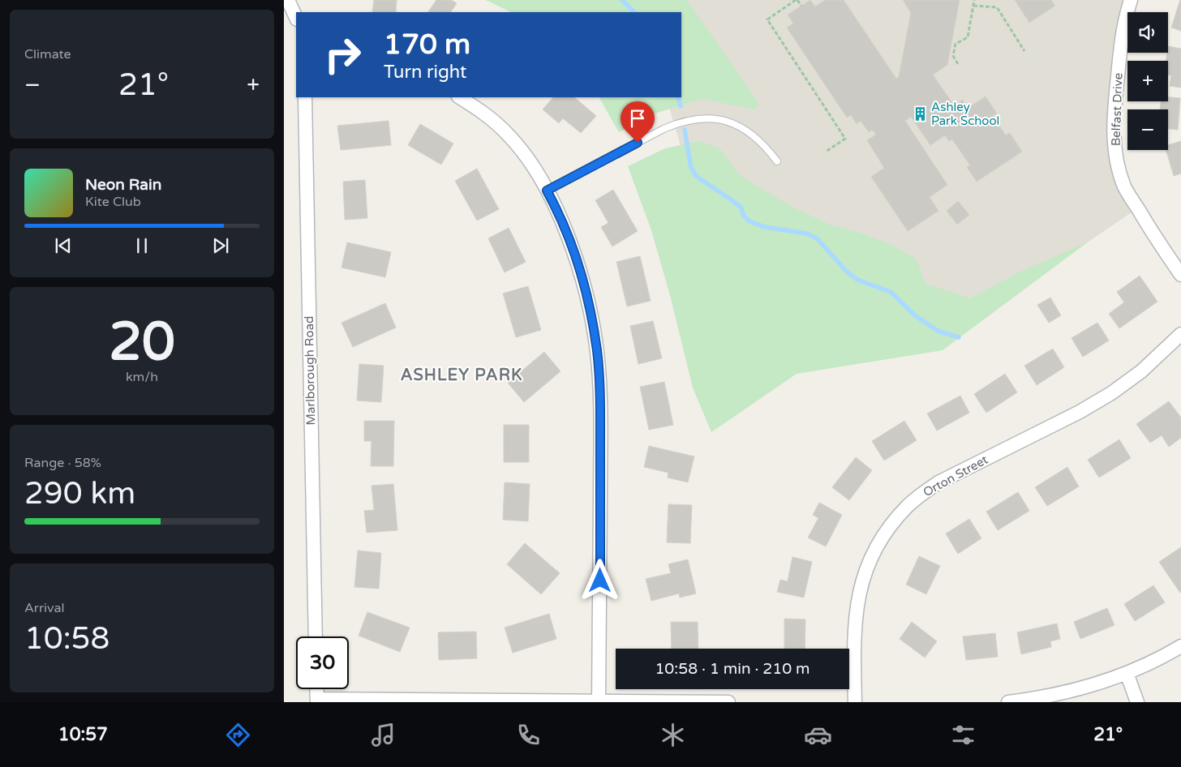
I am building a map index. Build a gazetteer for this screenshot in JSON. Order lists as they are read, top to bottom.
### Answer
{
  "streets": {
    "street": ["Belfast Drive", "Marlborough Road", "Orton Street"]
  },
  "districts": ["ASHLEY PARK"],
  "places": {
    "building": ["Ashley Park School"]
  },
  "page": {
    "tile": [
      "Climate",
      ["20", "km/h"],
      ["Range · 58%", "290 km"],
      ["Arrival", "10:58"]
    ],
    "map_buttons": ["+", "−"],
    "turn": ["170 m", "Turn right"],
    "heat": ["−", "21°", "+"],
    "song": ["Neon Rain", "Kite Club"],
    "limit": "30",
    "trip": "10:58 · 1 min · 210 m",
    "tabs": ["10:57", "21°"]
  }
}
